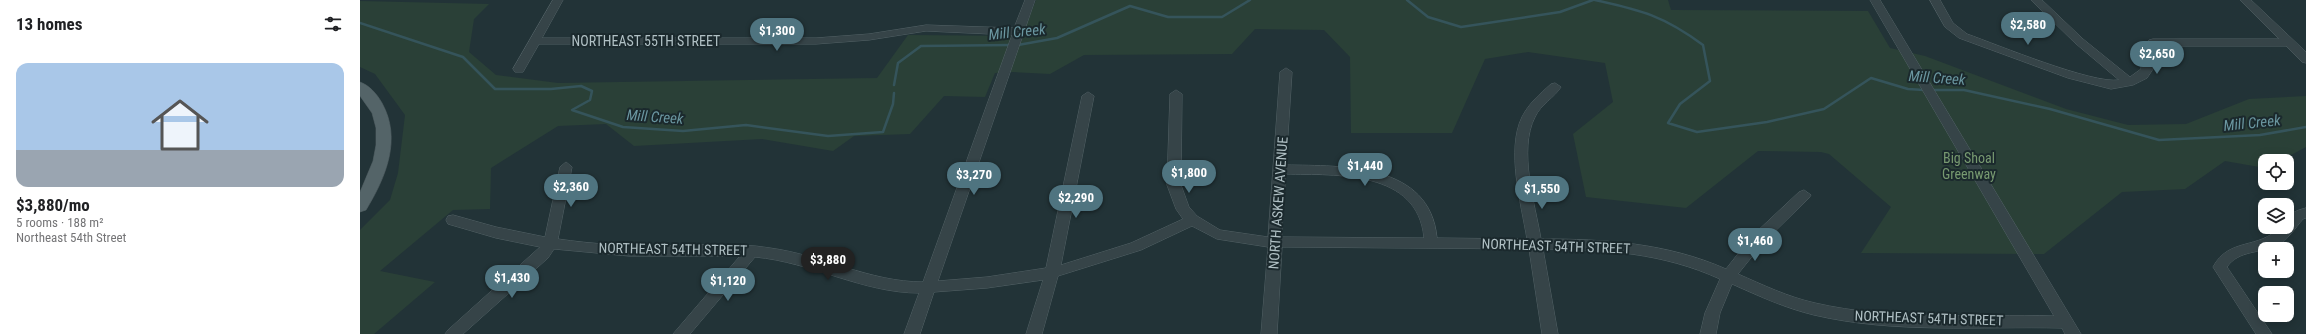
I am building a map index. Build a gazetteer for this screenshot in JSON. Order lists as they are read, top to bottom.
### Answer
{
  "streets": {
    "street": ["NORTHEAST 55TH STREET", "NORTH ASKEW AVENUE", "NORTHEAST 54TH STREET"]
  },
  "crossings": [
    ["NORTH ASKEW AVENUE", "NORTHEAST 54TH STREET"]
  ],
  "water": ["Mill Creek"],
  "parks": ["Big Shoal Greenway"],
  "page": {
    "heading": "13 homes",
    "price": [
      "$2,580",
      "$1,300",
      "$2,650",
      "$1,440",
      "$1,800",
      "$3,270",
      "$2,360",
      "$1,550",
      "$2,290",
      "$1,460",
      "$3,880",
      "$1,430",
      "$1,120"
    ],
    "list": [
      {
        "name": "$3,880/mo",
        "note": "5 rooms · 188 m² · Northeast 54th Street"
      }
    ],
    "map_buttons": ["+", "−"]
  }
}
